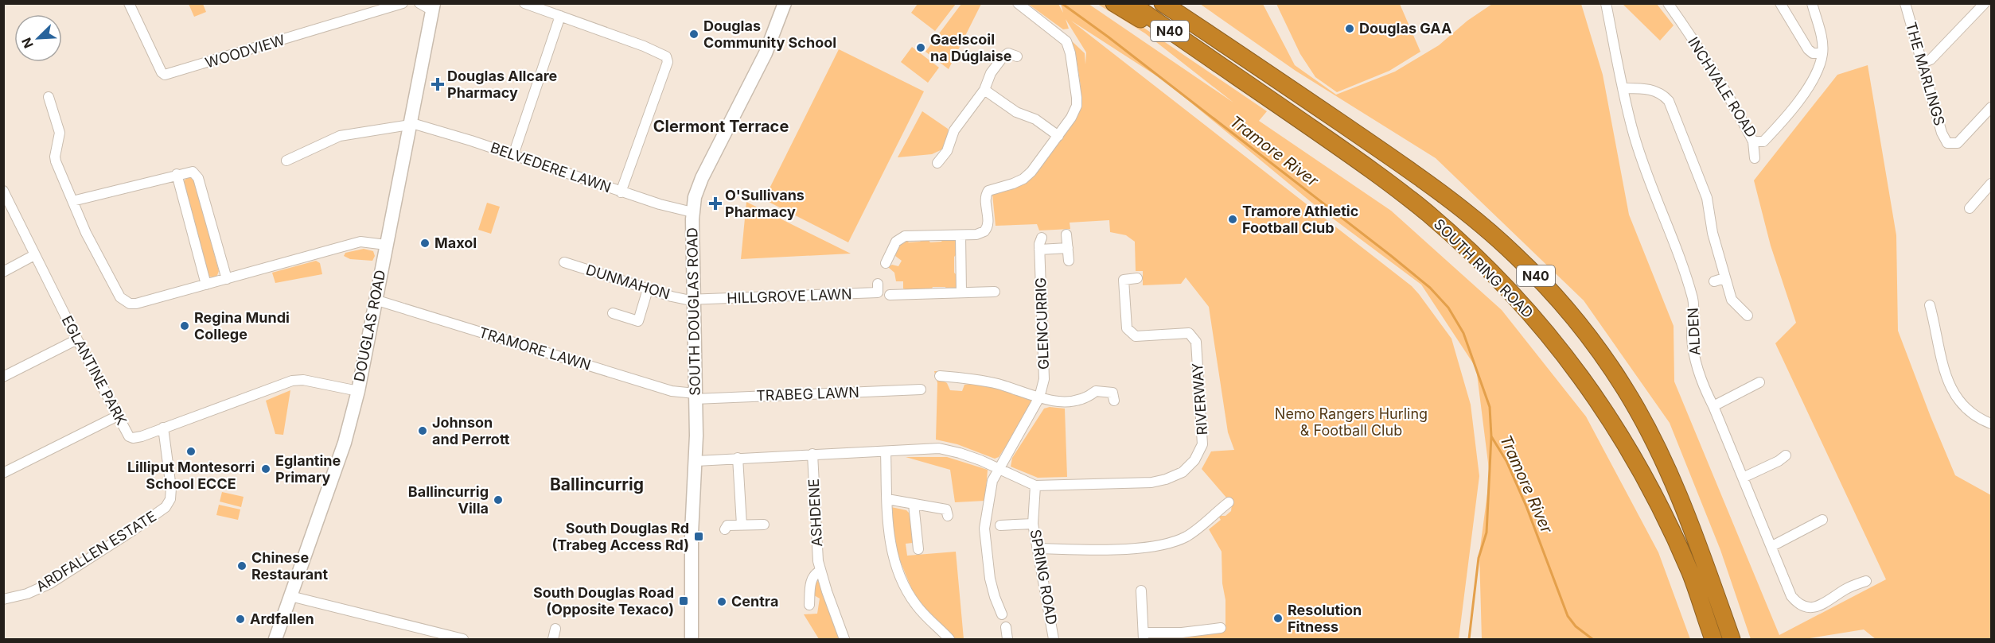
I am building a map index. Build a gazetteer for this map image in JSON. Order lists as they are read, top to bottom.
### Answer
{
  "streets": {
    "highway": ["N40", "SOUTH RING ROAD"],
    "main road": ["SOUTH DOUGLAS ROAD", "DOUGLAS ROAD"],
    "street": [
      "WOODVIEW",
      "THE MARLINGS",
      "INCHVALE ROAD",
      "BELVEDERE LAWN",
      "DUNMAHON",
      "HILLGROVE LAWN",
      "GLENCURRIG",
      "ALDEN",
      "TRAMORE LAWN",
      "EGLANTINE PARK",
      "TRABEG LAWN",
      "RIVERWAY",
      "ASHDENE",
      "ARDFALLEN ESTATE",
      "SPRING ROAD"
    ]
  },
  "crossings": [
    ["BELVEDERE LAWN", "SOUTH DOUGLAS ROAD"],
    ["BELVEDERE LAWN", "DOUGLAS ROAD"],
    ["DUNMAHON", "HILLGROVE LAWN"],
    ["DUNMAHON", "SOUTH DOUGLAS ROAD"],
    ["HILLGROVE LAWN", "SOUTH DOUGLAS ROAD"],
    ["SOUTH DOUGLAS ROAD", "TRAMORE LAWN"],
    ["SOUTH DOUGLAS ROAD", "TRABEG LAWN"],
    ["DOUGLAS ROAD", "TRAMORE LAWN"],
    ["DOUGLAS ROAD", "EGLANTINE PARK"],
    ["TRAMORE LAWN", "TRABEG LAWN"],
    ["EGLANTINE PARK", "ARDFALLEN ESTATE"],
    ["RIVERWAY", "SPRING ROAD"]
  ],
  "districts": ["Clermont Terrace", "Ballincurrig"],
  "water": ["Tramore River"],
  "parks": ["Nemo Rangers Hurling & Football Club"],
  "places": {
    "other": [
      "Douglas GAA",
      "Douglas Community School",
      "Gaelscoil na Dúglaise",
      "Tramore Athletic Football Club",
      "Maxol",
      "Regina Mundi College",
      "Johnson and Perrott",
      "Lilliput Montesorri School ECCE",
      "Eglantine Primary",
      "Ballincurrig Villa",
      "Chinese Restaurant",
      "Centra",
      "Resolution Fitness",
      "Ardfallen"
    ],
    "health": ["Douglas Allcare Pharmacy", "O'Sullivans Pharmacy"],
    "transit": ["South Douglas Rd (Trabeg Access Rd)", "South Douglas Road (Opposite Texaco)"]
  },
  "north": "bottom left"
}
